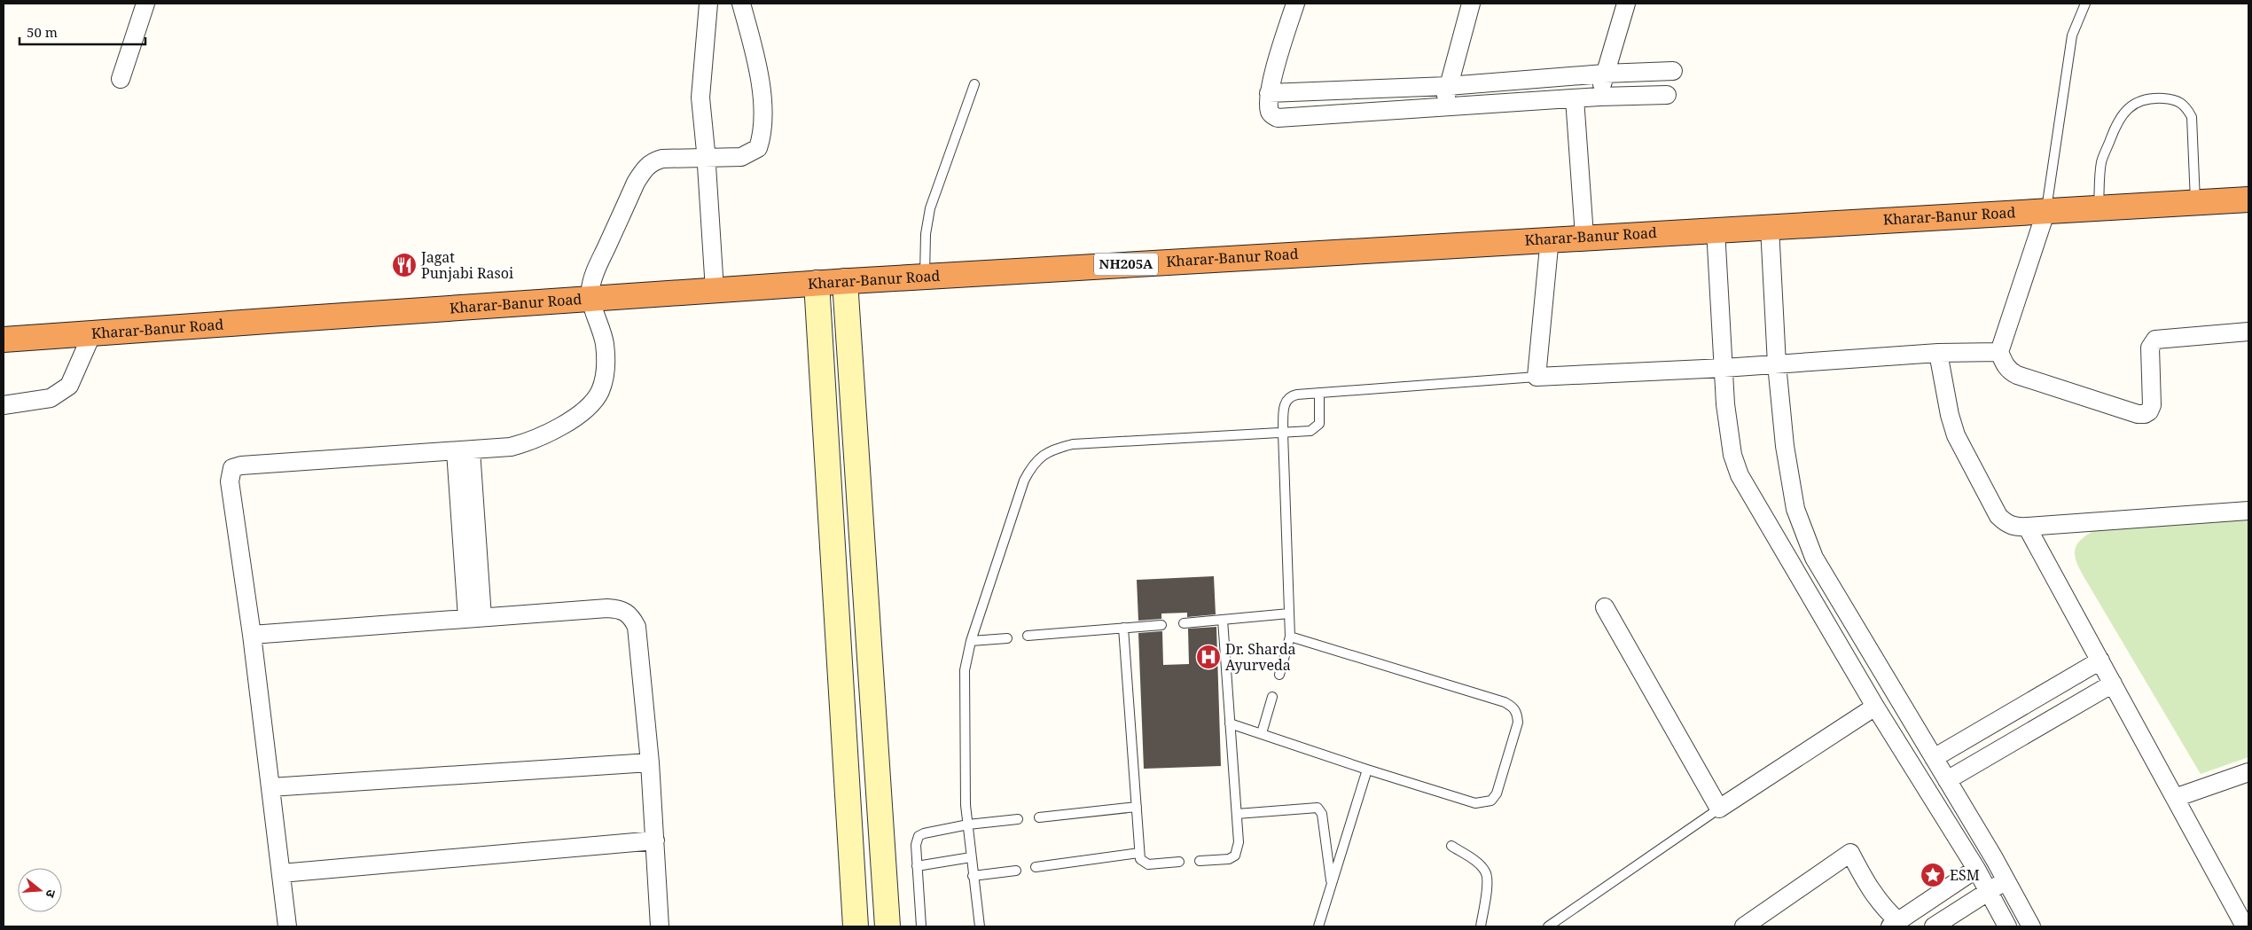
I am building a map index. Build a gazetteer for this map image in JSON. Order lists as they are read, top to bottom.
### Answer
{
  "streets": {
    "highway": ["Kharar-Banur Road", "NH205A"]
  },
  "places": {
    "restaurant": ["Jagat Punjabi Rasoi"],
    "hospital": ["Dr. Sharda Ayurveda"],
    "place": ["ESM"]
  },
  "scale_bar": "50 m",
  "north": "right"
}
